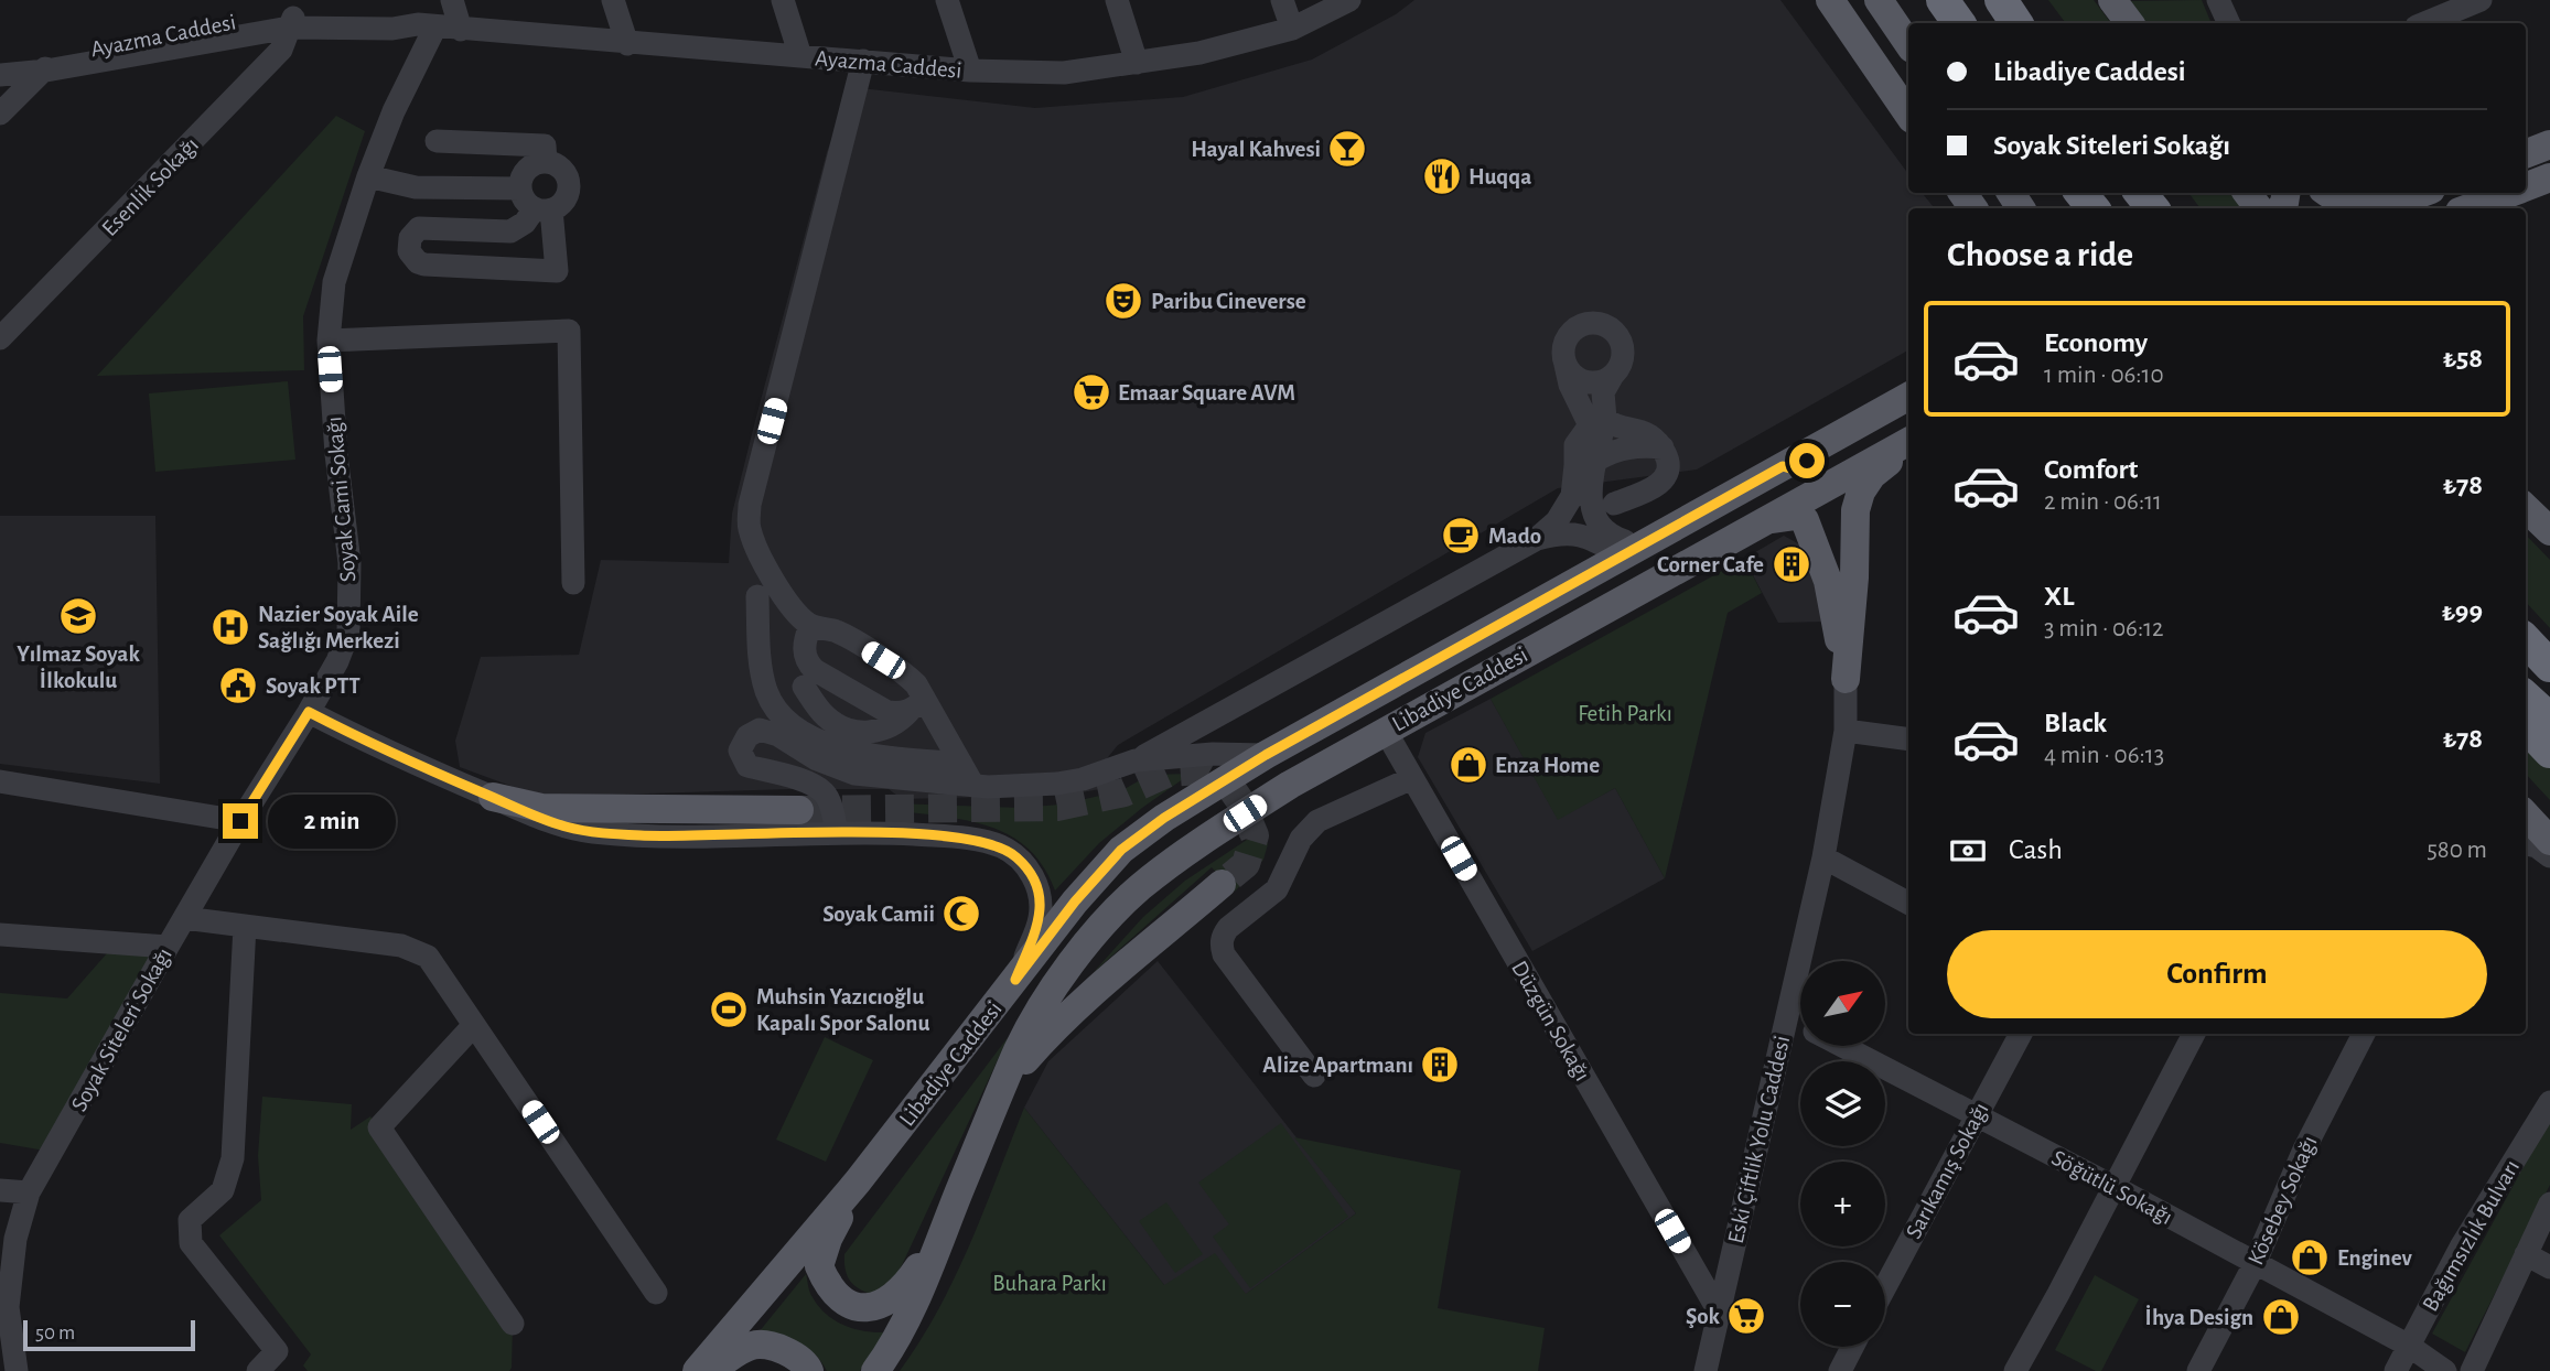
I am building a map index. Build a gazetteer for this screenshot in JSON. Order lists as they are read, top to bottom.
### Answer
{
  "streets": {
    "main road": ["Libadiye Caddesi"],
    "street": [
      "Ayazma Caddesi",
      "Esenlik Sokağı",
      "Soyak Cami Sokağı",
      "Düzgün Sokağı",
      "Soyak Siteleri Sokağı",
      "Eski Çiftlik Yolu Caddesi",
      "Sarıkamış Sokağı",
      "Söğütlü Sokağı",
      "Kösebey Sokağı",
      "Bağımsızlık Bulvarı"
    ]
  },
  "crossings": [
    ["Ayazma Caddesi", "Esenlik Sokağı"],
    ["Ayazma Caddesi", "Soyak Cami Sokağı"],
    ["Soyak Cami Sokağı", "Soyak Siteleri Sokağı"],
    ["Libadiye Caddesi", "Düzgün Sokağı"],
    ["Düzgün Sokağı", "Eski Çiftlik Yolu Caddesi"],
    ["Eski Çiftlik Yolu Caddesi", "Söğütlü Sokağı"],
    ["Sarıkamış Sokağı", "Söğütlü Sokağı"],
    ["Söğütlü Sokağı", "Kösebey Sokağı"],
    ["Söğütlü Sokağı", "Bağımsızlık Bulvarı"]
  ],
  "parks": ["Fetih Parkı", "Buhara Parkı"],
  "places": {
    "bar": ["Hayal Kahvesi"],
    "restaurant": ["Huqqa"],
    "theatre": ["Paribu Cineverse"],
    "supermarket": ["Emaar Square AVM", "Şok"],
    "cafe": ["Mado"],
    "building": ["Corner Cafe", "Alize Apartmanı"],
    "school or university": ["Yılmaz Soyak İlkokulu"],
    "hospital": ["Nazier Soyak Aile Sağlığı Merkezi"],
    "public building": ["Soyak PTT"],
    "shop": ["Enza Home", "Enginev", "İhya Design"],
    "mosque": ["Soyak Camii"],
    "sports": ["Muhsin Yazıcıoğlu Kapalı Spor Salonu"]
  },
  "scale_bar": "50 m",
  "north": "top right",
  "page": {
    "banner": ["Libadiye Caddesi", "Soyak Siteleri Sokağı"],
    "heading": "Choose a ride",
    "list": [
      {
        "name": "Economy",
        "note": "1 min · 06:10",
        "value": "₺58"
      },
      {
        "name": "Comfort",
        "note": "2 min · 06:11",
        "value": "₺78"
      },
      {
        "name": "XL",
        "note": "3 min · 06:12",
        "value": "₺99"
      },
      {
        "name": "Black",
        "note": "4 min · 06:13",
        "value": "₺78"
      }
    ],
    "bubble": "2 min",
    "pay": ["Cash", "580 m"],
    "buttons": "Confirm",
    "map_buttons": ["+", "−"],
    "scale": "50 m"
  }
}
